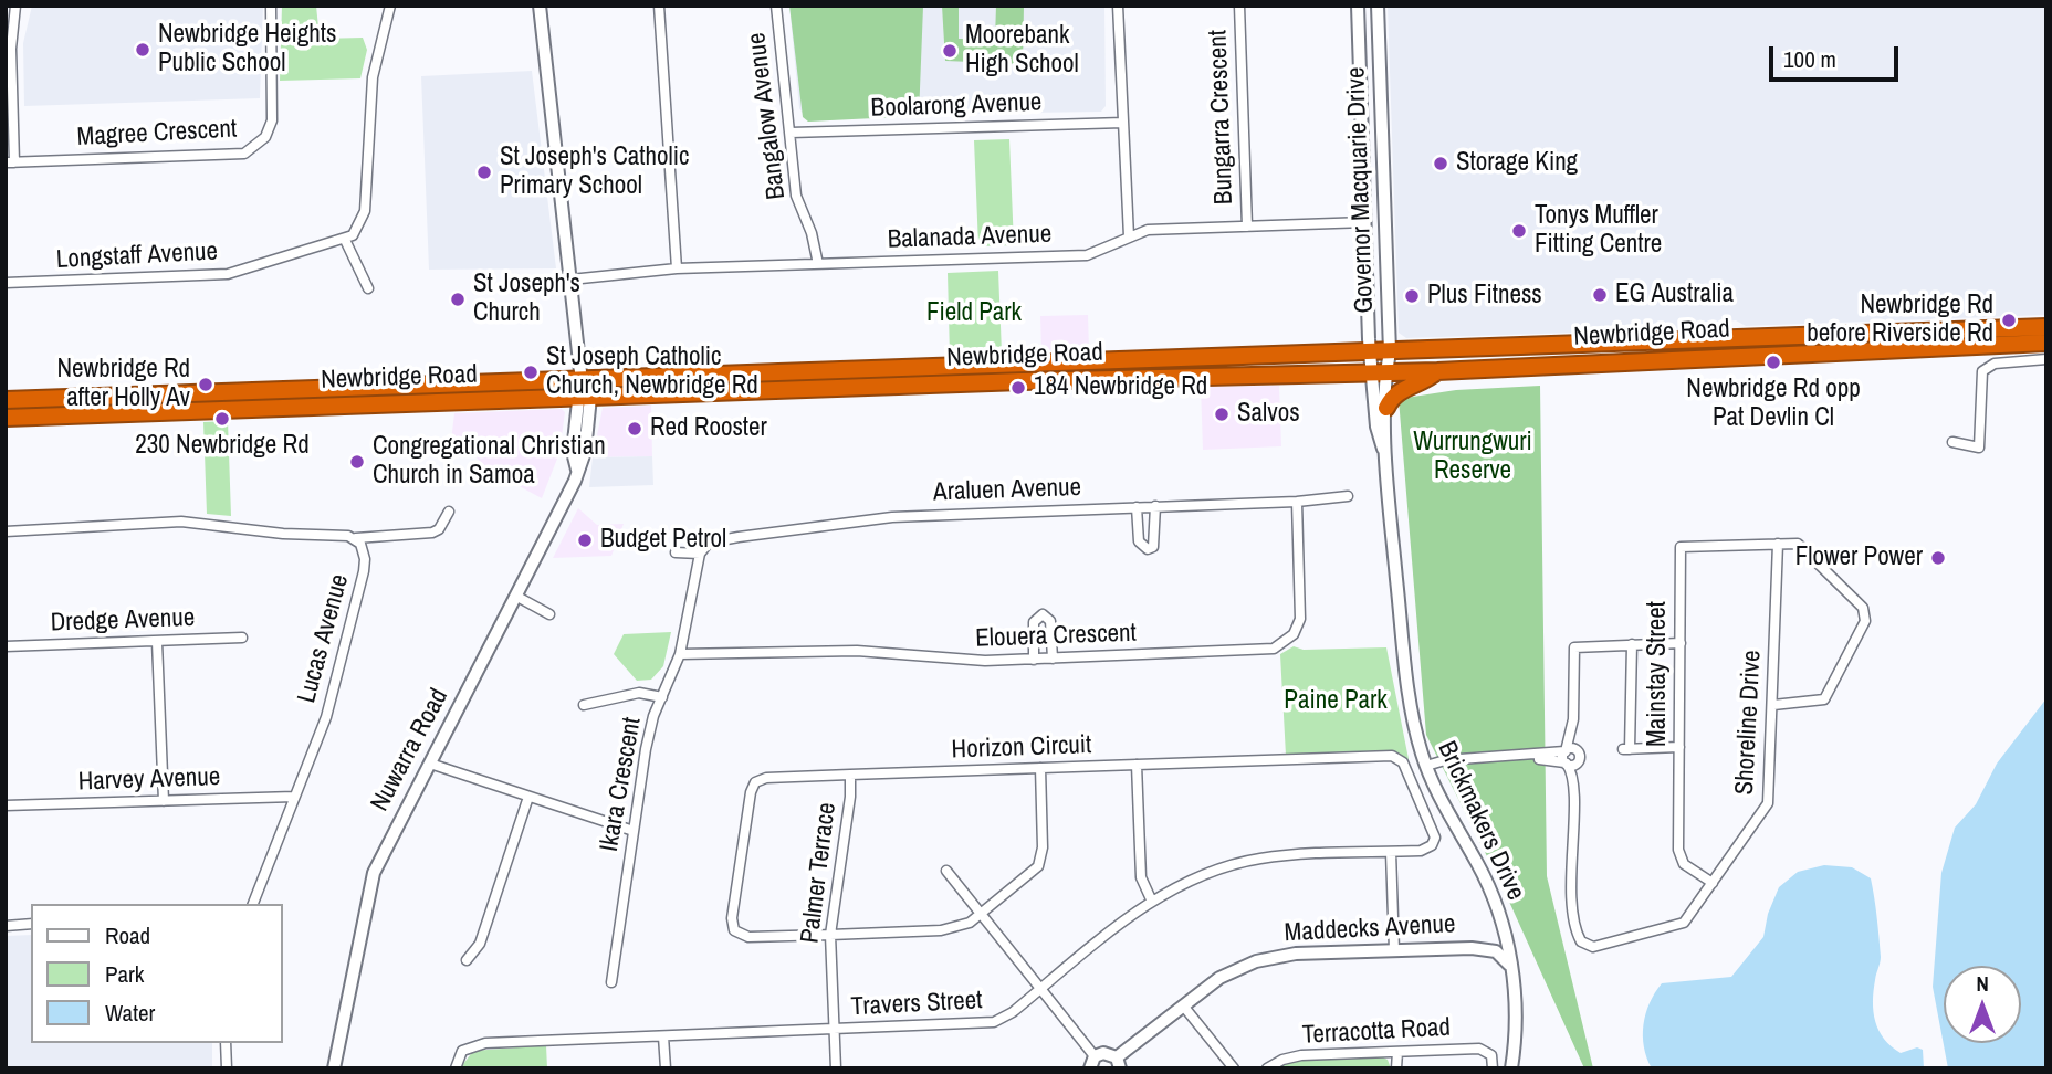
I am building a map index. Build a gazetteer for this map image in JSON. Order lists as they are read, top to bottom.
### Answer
{
  "streets": {
    "highway": ["Newbridge Road"],
    "street": [
      "Boolarong Avenue",
      "Bangalow Avenue",
      "Bungarra Crescent",
      "Magree Crescent",
      "Governor Macquarie Drive",
      "Balanada Avenue",
      "Longstaff Avenue",
      "Araluen Avenue",
      "Dredge Avenue",
      "Elouera Crescent",
      "Lucas Avenue",
      "Mainstay Street",
      "Shoreline Drive",
      "Horizon Circuit",
      "Nuwarra Road",
      "Harvey Avenue",
      "Ikara Crescent",
      "Brickmakers Drive",
      "Palmer Terrace",
      "Maddecks Avenue",
      "Travers Street",
      "Terracotta Road"
    ]
  },
  "crossings": [
    ["Boolarong Avenue", "Bangalow Avenue"],
    ["Bangalow Avenue", "Balanada Avenue"],
    ["Bungarra Crescent", "Balanada Avenue"],
    ["Governor Macquarie Drive", "Balanada Avenue"],
    ["Governor Macquarie Drive", "Newbridge Road"],
    ["Governor Macquarie Drive", "Brickmakers Drive"],
    ["Balanada Avenue", "Nuwarra Road"],
    ["Newbridge Road", "Nuwarra Road"],
    ["Newbridge Road", "Brickmakers Drive"],
    ["Araluen Avenue", "Elouera Crescent"],
    ["Araluen Avenue", "Ikara Crescent"],
    ["Elouera Crescent", "Ikara Crescent"],
    ["Lucas Avenue", "Harvey Avenue"],
    ["Mainstay Street", "Shoreline Drive"],
    ["Horizon Circuit", "Palmer Terrace"],
    ["Horizon Circuit", "Travers Street"],
    ["Brickmakers Drive", "Maddecks Avenue"],
    ["Palmer Terrace", "Travers Street"]
  ],
  "parks": ["Field Park", "Wurrungwuri Reserve", "Paine Park"],
  "places": [
    "Newbridge Heights Public School",
    "Moorebank High School",
    "Storage King",
    "St Joseph's Catholic Primary School",
    "Tonys Muffler Fitting Centre",
    "EG Australia",
    "Plus Fitness",
    "St Joseph's Church",
    "Newbridge Rd before Riverside Rd",
    "Newbridge Rd opp Pat Devlin Cl",
    "St Joseph Catholic Church, Newbridge Rd",
    "Newbridge Rd after Holly Av",
    "184 Newbridge Rd",
    "Salvos",
    "230 Newbridge Rd",
    "Red Rooster",
    "Congregational Christian Church in Samoa",
    "Budget Petrol",
    "Flower Power"
  ],
  "legend": ["Road", "Park", "Water"],
  "scale_bar": "100 m",
  "north": "top"
}
